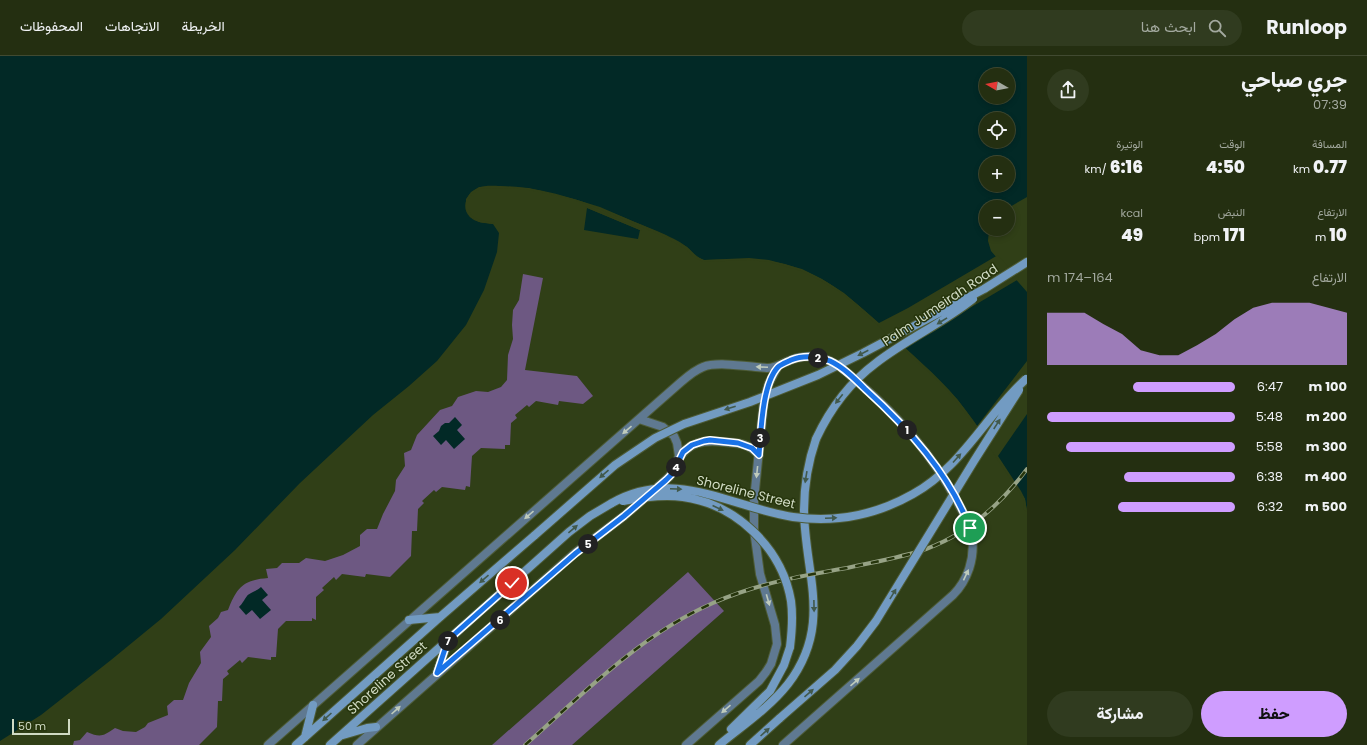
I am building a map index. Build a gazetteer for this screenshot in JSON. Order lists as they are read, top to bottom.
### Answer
{
  "streets": {
    "main road": ["Palm Jumeirah Road", "Shoreline Street"]
  },
  "crossings": [
    ["Palm Jumeirah Road", "Shoreline Street"]
  ],
  "scale_bar": "50 m",
  "north": "left",
  "page": {
    "header": "Runloop",
    "search": "ابحث هنا",
    "nav": ["الخريطة", "الاتجاهات", "المحفوظات"],
    "heading": ["جري صباحي", "07:39"],
    "map_buttons": ["+", "−"],
    "stats": [
      ["المسافة", "0.77 km"],
      ["الوقت", "4:50"],
      ["الوتيرة", "6:16 /km"],
      ["الارتفاع", "10 m"],
      ["النبض", "171 bpm"],
      ["kcal", "49"]
    ],
    "chart": ["الارتفاع", "164–174 m"],
    "pins": [
      "2",
      "1",
      "3",
      "4",
      "5",
      "6",
      "7"
    ],
    "list": [
      {
        "name": "100 m",
        "note": "6:47"
      },
      {
        "name": "200 m",
        "note": "5:48"
      },
      {
        "name": "300 m",
        "note": "5:58"
      },
      {
        "name": "400 m",
        "note": "6:38"
      },
      {
        "name": "500 m",
        "note": "6:32"
      }
    ],
    "buttons": ["حفظ", "مشاركة"],
    "scale": "50 m"
  }
}
